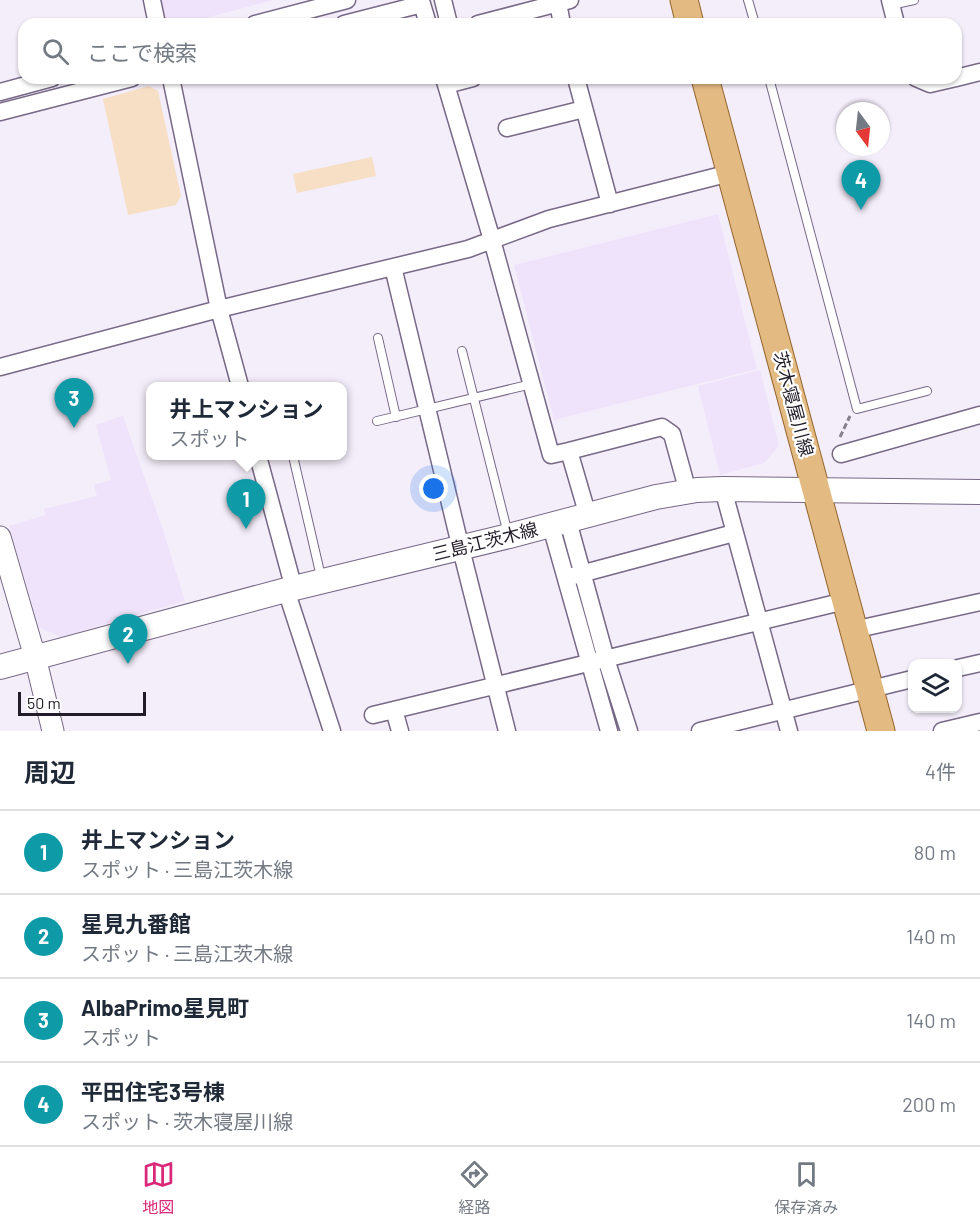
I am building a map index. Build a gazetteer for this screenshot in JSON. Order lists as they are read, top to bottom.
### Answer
{
  "streets": {
    "main road": ["茨木寝屋川線", "三島江茨木線"]
  },
  "crossings": [
    ["茨木寝屋川線", "三島江茨木線"]
  ],
  "scale_bar": "50 m",
  "north": "bottom",
  "page": {
    "search": "ここで検索",
    "pins": [
      "4",
      "3",
      "1",
      "2"
    ],
    "popup": ["井上マンション", "スポット"],
    "scale": "50 m",
    "heading": ["周辺", "4件"],
    "list": [
      {
        "mark": "1",
        "name": "井上マンション",
        "note": "スポット · 三島江茨木線",
        "value": "80 m"
      },
      {
        "mark": "2",
        "name": "星見九番館",
        "note": "スポット · 三島江茨木線",
        "value": "140 m"
      },
      {
        "mark": "3",
        "name": "AlbaPrimo星見町",
        "note": "スポット",
        "value": "140 m"
      },
      {
        "mark": "4",
        "name": "平田住宅3号棟",
        "note": "スポット · 茨木寝屋川線",
        "value": "200 m"
      }
    ],
    "nav": ["地図", "経路", "保存済み"]
  }
}
